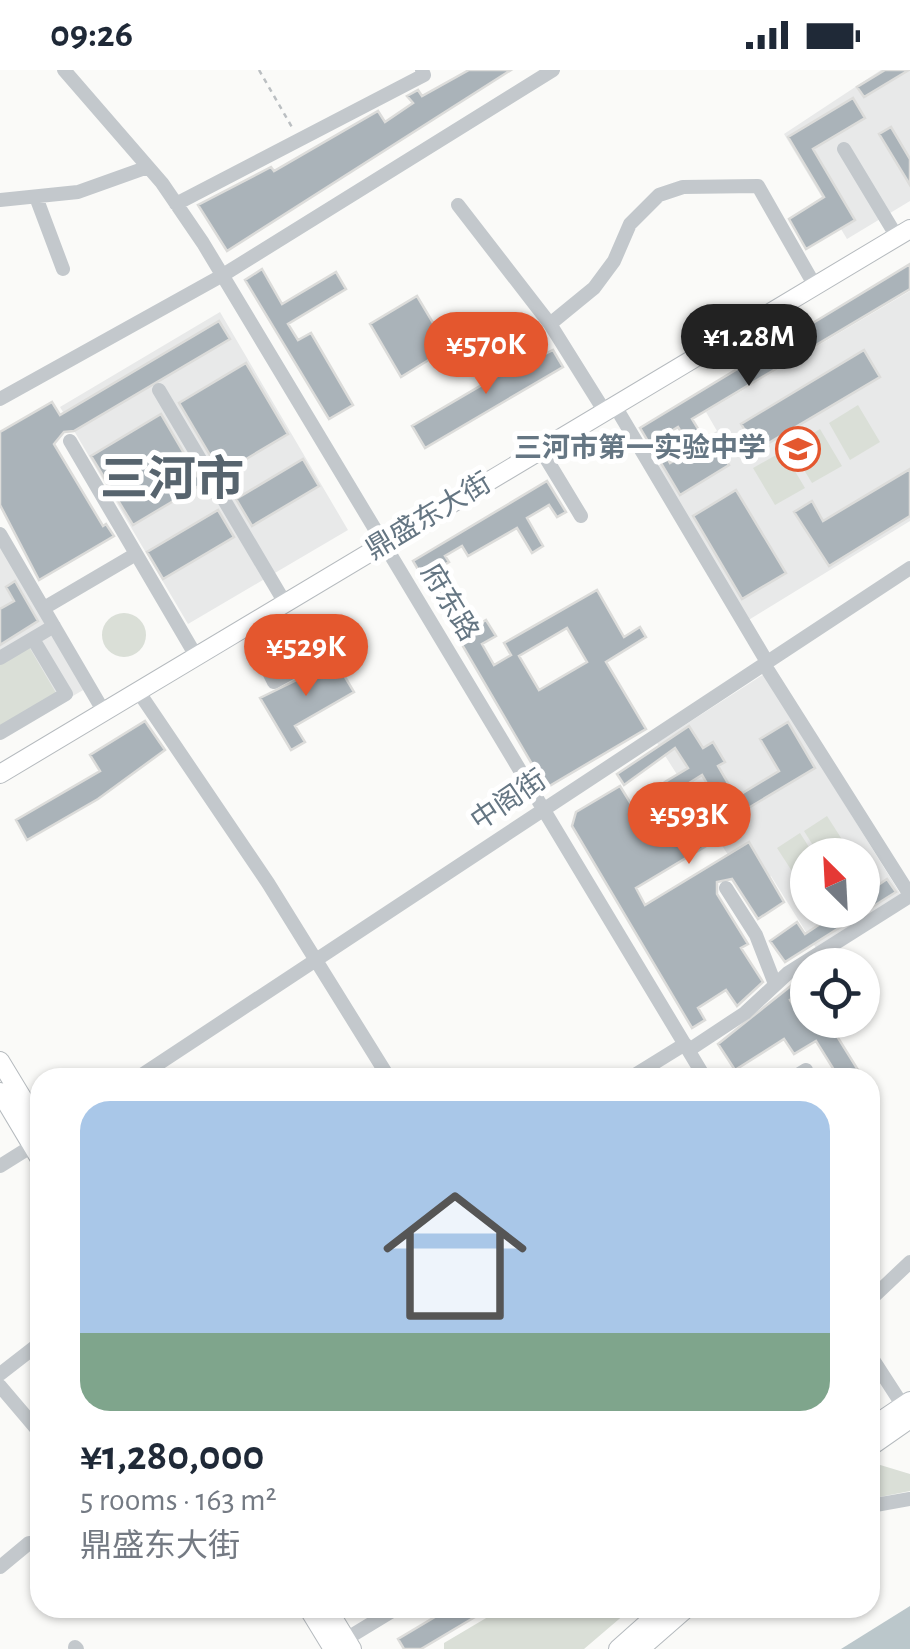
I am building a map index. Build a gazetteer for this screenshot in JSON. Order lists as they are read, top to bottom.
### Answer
{
  "streets": {
    "main road": ["鼎盛东大街"],
    "street": ["府东路", "中阁街"]
  },
  "crossings": [
    ["鼎盛东大街", "府东路"],
    ["府东路", "中阁街"]
  ],
  "districts": ["三河市"],
  "places": {
    "school or university": ["三河市第一实验中学"]
  },
  "north": "top left",
  "page": {
    "status": "09:26",
    "price": [
      "¥1.28M",
      "¥570K",
      "¥529K",
      "¥593K"
    ],
    "list": [
      {
        "name": "¥1,280,000",
        "note": "5 rooms · 163 m² · 鼎盛东大街"
      }
    ]
  }
}
